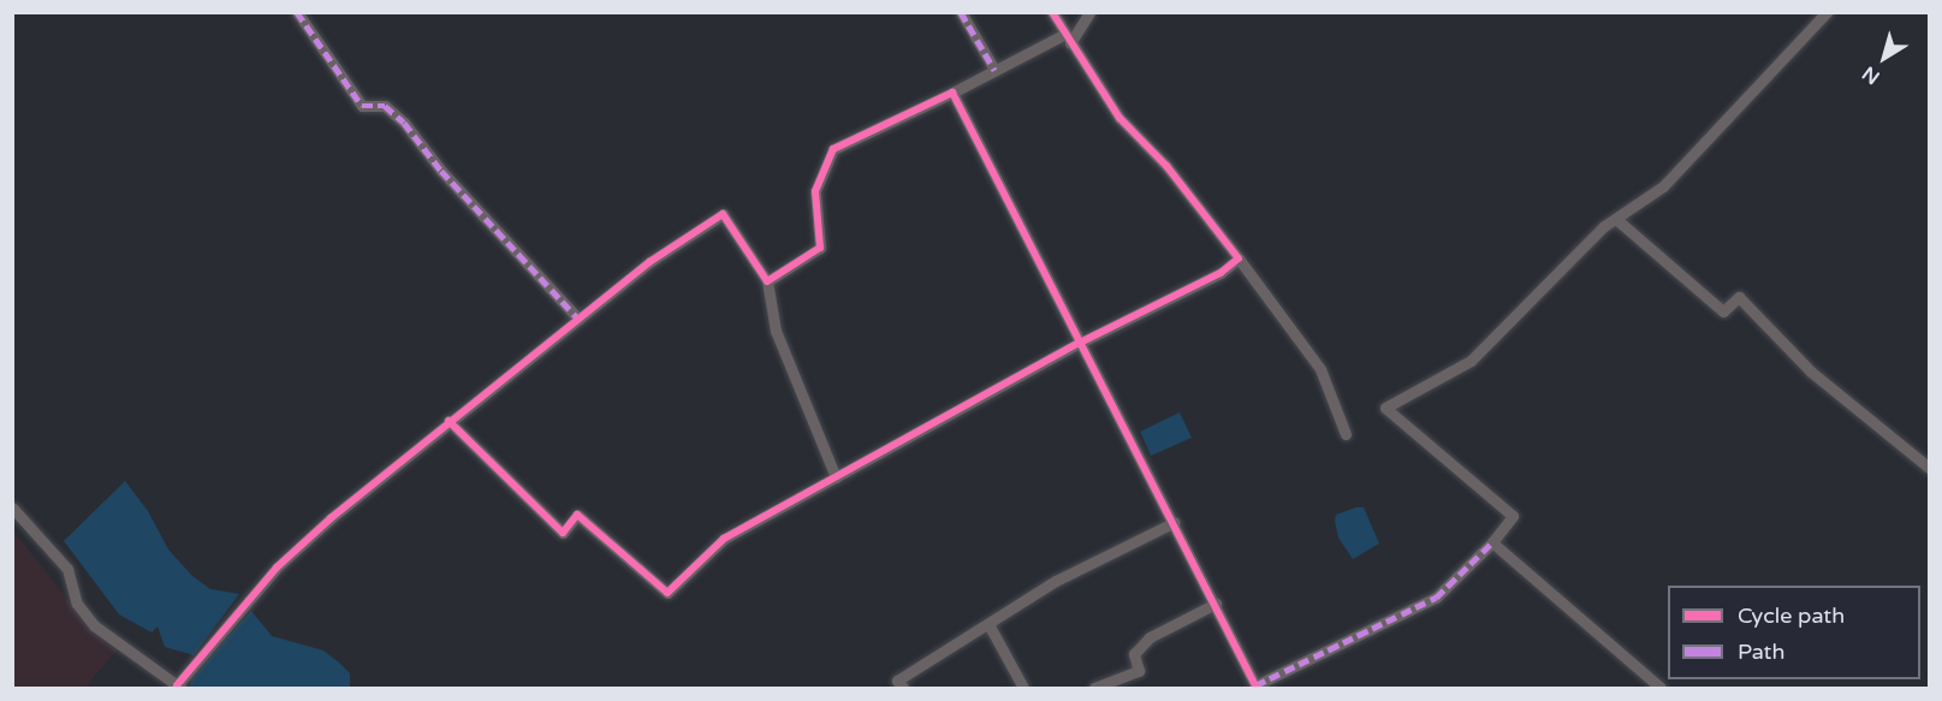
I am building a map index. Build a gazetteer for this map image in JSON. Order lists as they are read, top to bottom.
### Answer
{
  "legend": ["Cycle path", "Path"],
  "north": "bottom left"
}
